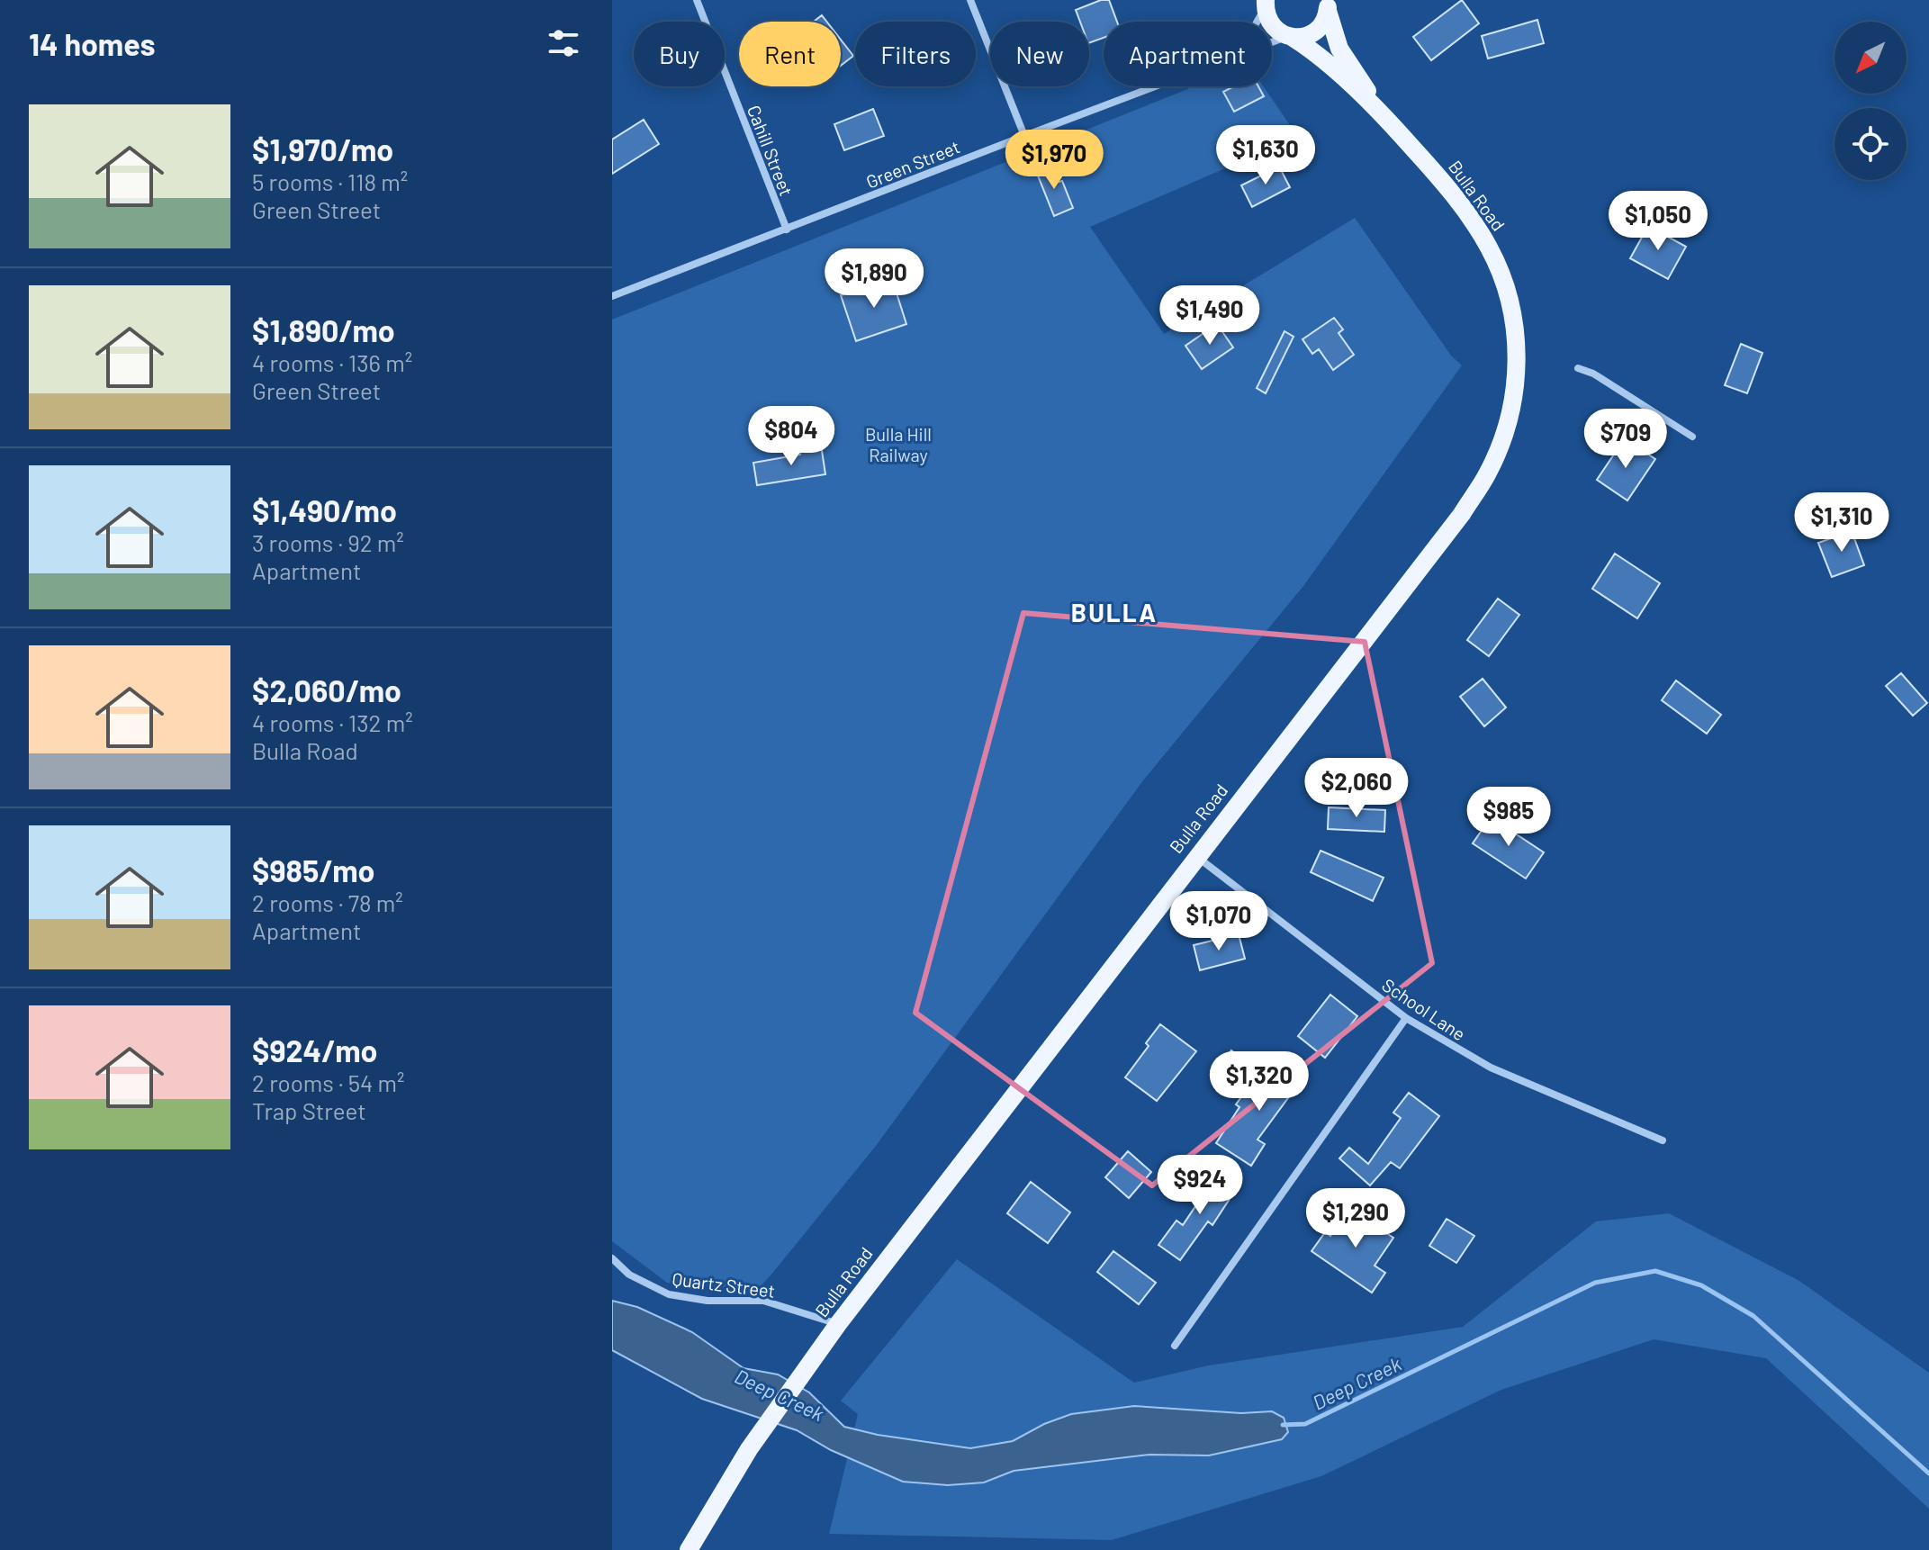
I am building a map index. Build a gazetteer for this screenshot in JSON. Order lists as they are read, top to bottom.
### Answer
{
  "streets": {
    "main road": ["Bulla Road"],
    "street": [
      "Cahill Street",
      "Green Street",
      "School Lane",
      "Quartz Street"
    ]
  },
  "crossings": [
    ["Cahill Street", "Green Street"],
    ["Green Street", "Bulla Road"],
    ["Bulla Road", "School Lane"],
    ["Bulla Road", "Quartz Street"]
  ],
  "districts": ["BULLA"],
  "water": ["Deep Creek"],
  "parks": ["Bulla Hill Railway"],
  "north": "bottom left",
  "page": {
    "heading": "14 homes",
    "chip": [
      "Buy",
      "Rent",
      "Filters",
      "New",
      "Apartment"
    ],
    "list": [
      {
        "name": "$1,970/mo",
        "note": "5 rooms · 118 m² · Green Street"
      },
      {
        "name": "$1,890/mo",
        "note": "4 rooms · 136 m² · Green Street"
      },
      {
        "name": "$1,490/mo",
        "note": "3 rooms · 92 m² · Apartment"
      },
      {
        "name": "$2,060/mo",
        "note": "4 rooms · 132 m² · Bulla Road"
      },
      {
        "name": "$985/mo",
        "note": "2 rooms · 78 m² · Apartment"
      },
      {
        "name": "$924/mo",
        "note": "2 rooms · 54 m² · Trap Street"
      }
    ],
    "price": [
      "$1,630",
      "$1,970",
      "$1,050",
      "$1,890",
      "$1,490",
      "$804",
      "$709",
      "$1,310",
      "$2,060",
      "$985",
      "$1,070",
      "$1,320",
      "$924",
      "$1,290"
    ]
  }
}
